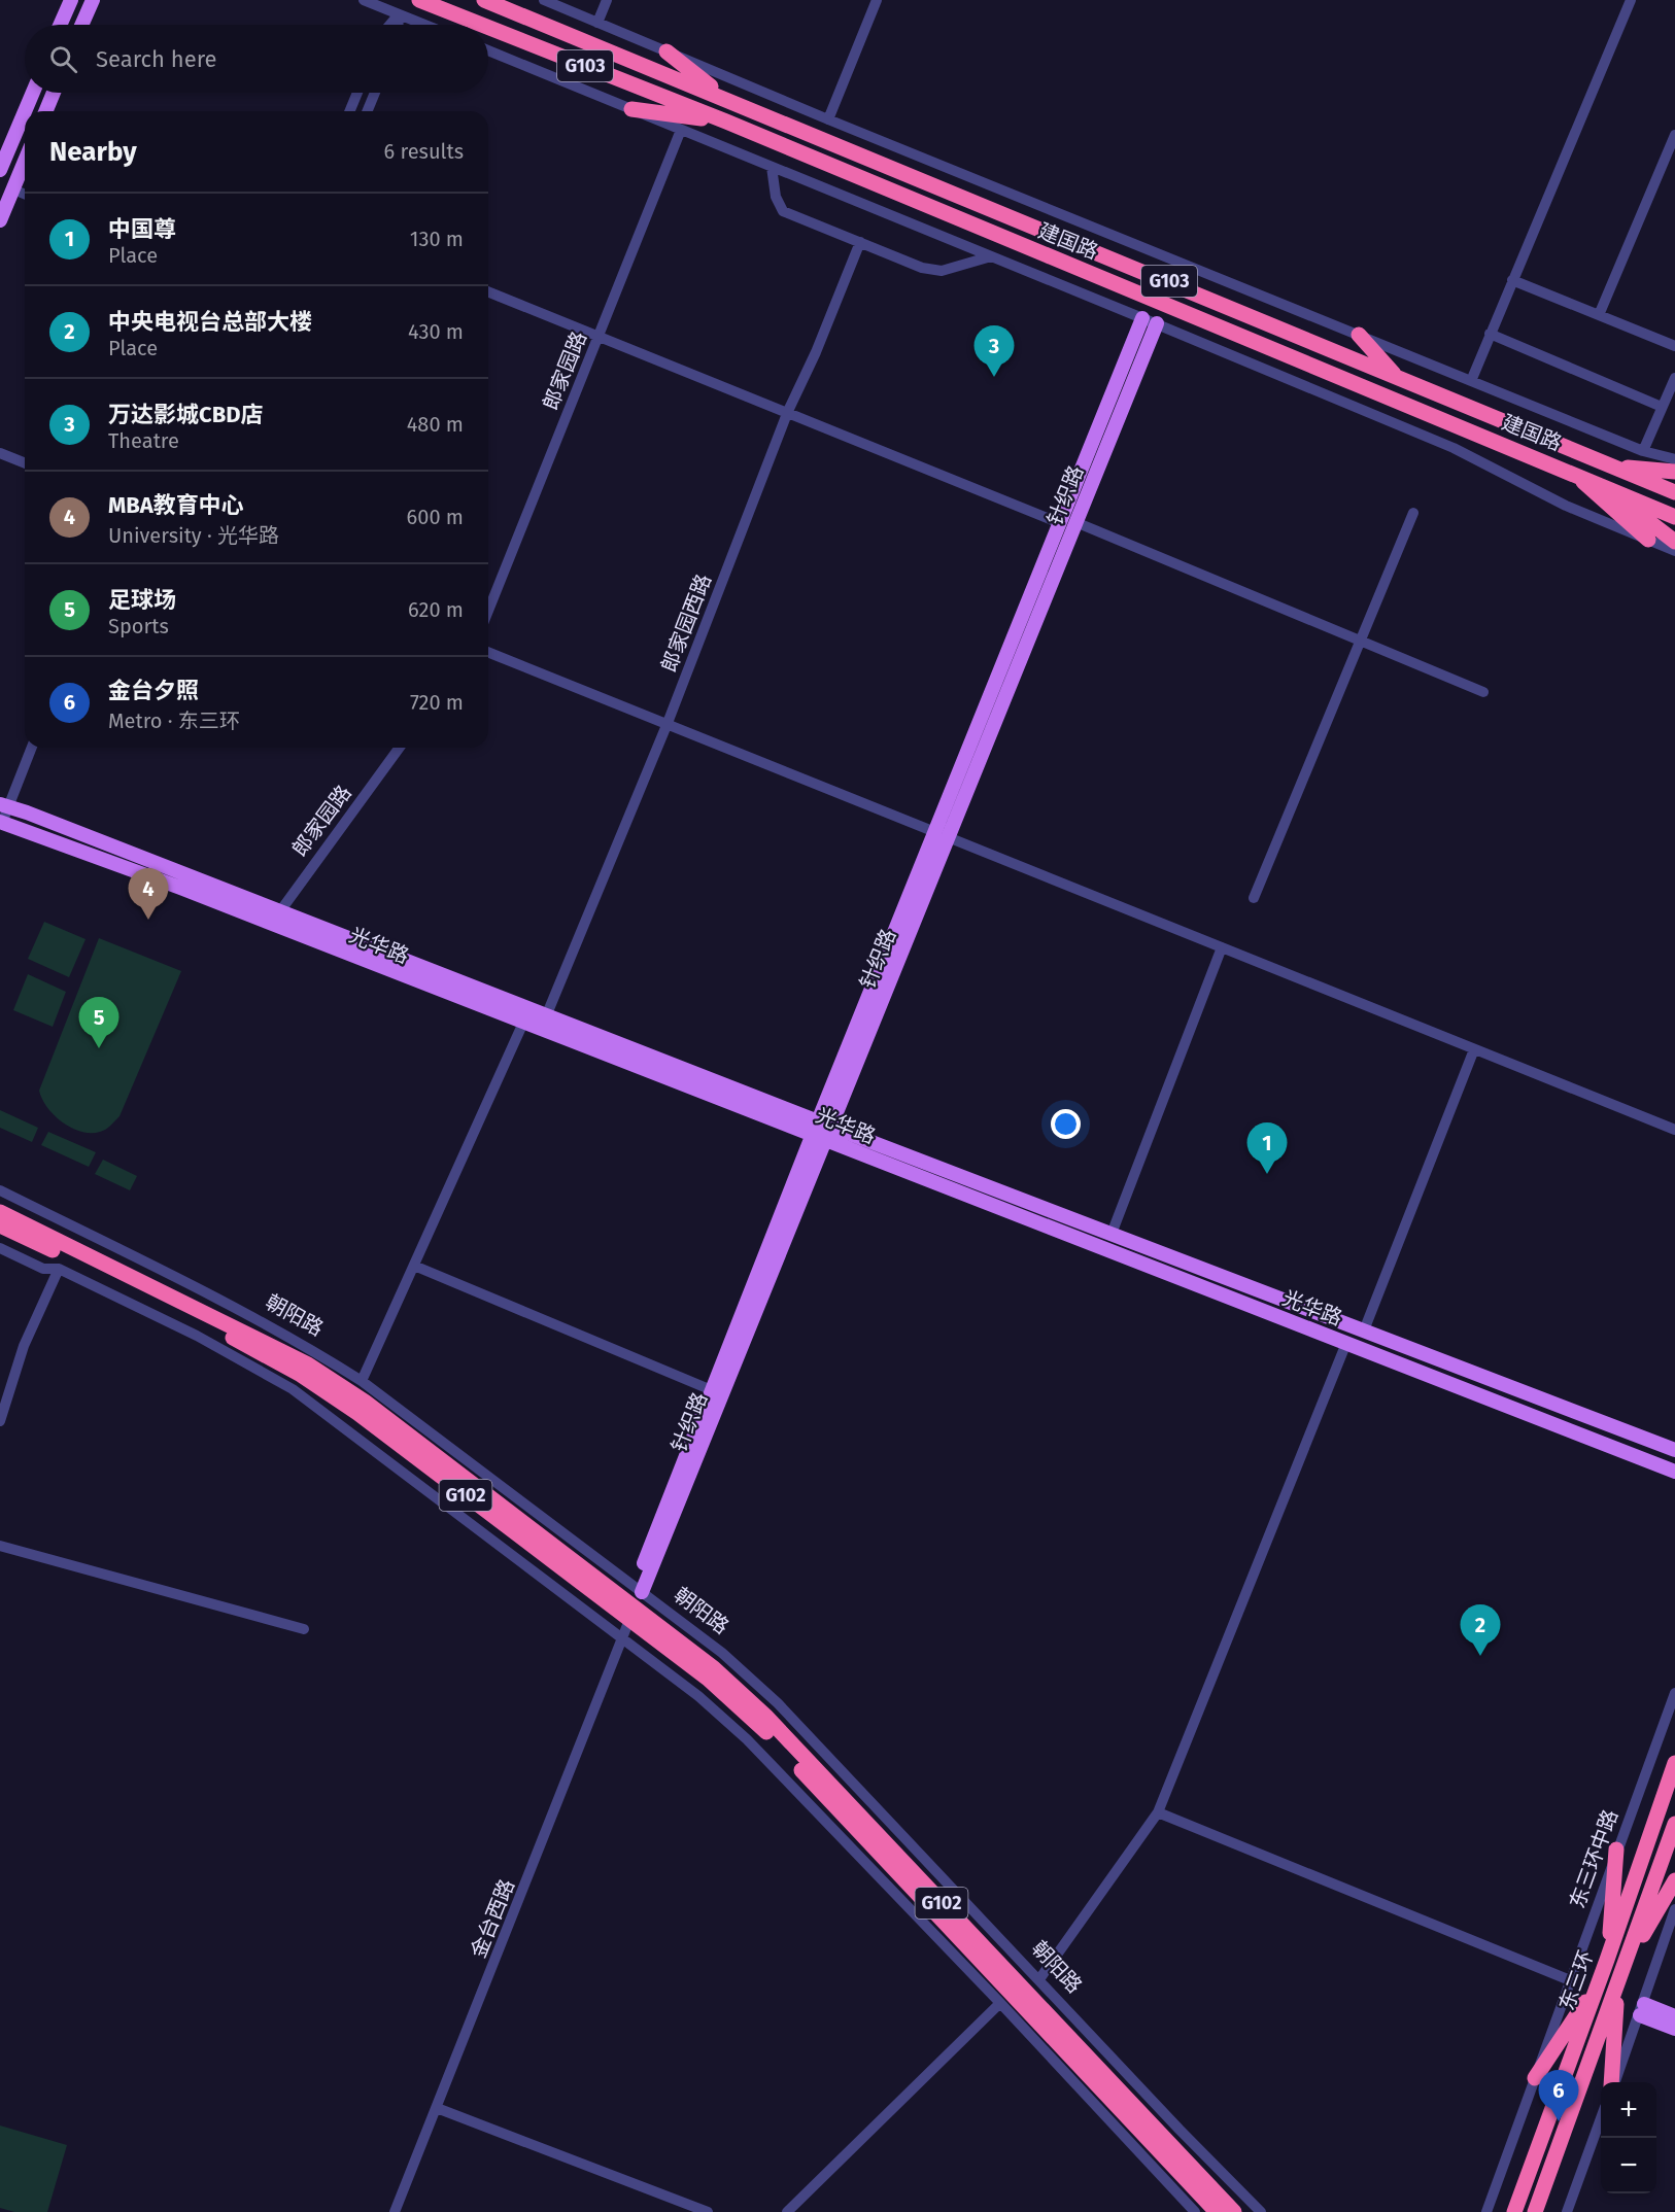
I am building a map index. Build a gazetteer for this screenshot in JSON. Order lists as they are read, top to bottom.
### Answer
{
  "streets": {
    "highway": [
      "G103",
      "建国路",
      "朝阳路",
      "G102",
      "东三环"
    ],
    "main road": ["针织路", "光华路"],
    "street": [
      "郎家园路",
      "郎家园西路",
      "东三环中路",
      "金台西路"
    ]
  },
  "crossings": [
    ["郎家园路", "光华路"],
    ["针织路", "光华路"],
    ["针织路", "朝阳路"],
    ["针织路", "金台西路"],
    ["郎家园西路", "光华路"],
    ["朝阳路", "金台西路"]
  ],
  "page": {
    "search": "Search here",
    "heading": ["Nearby", "6 results"],
    "list": [
      {
        "mark": "1",
        "name": "中国尊",
        "note": "Place",
        "value": "130 m"
      },
      {
        "mark": "2",
        "name": "中央电视台总部大楼",
        "note": "Place",
        "value": "430 m"
      },
      {
        "mark": "3",
        "name": "万达影城CBD店",
        "note": "Theatre",
        "value": "480 m"
      },
      {
        "mark": "4",
        "name": "MBA教育中心",
        "note": "University · 光华路",
        "value": "600 m"
      },
      {
        "mark": "5",
        "name": "足球场",
        "note": "Sports",
        "value": "620 m"
      },
      {
        "mark": "6",
        "name": "金台夕照",
        "note": "Metro · 东三环",
        "value": "720 m"
      }
    ],
    "pins": [
      "3",
      "4",
      "5",
      "1",
      "2",
      "6"
    ],
    "map_buttons": ["+", "−"]
  }
}
